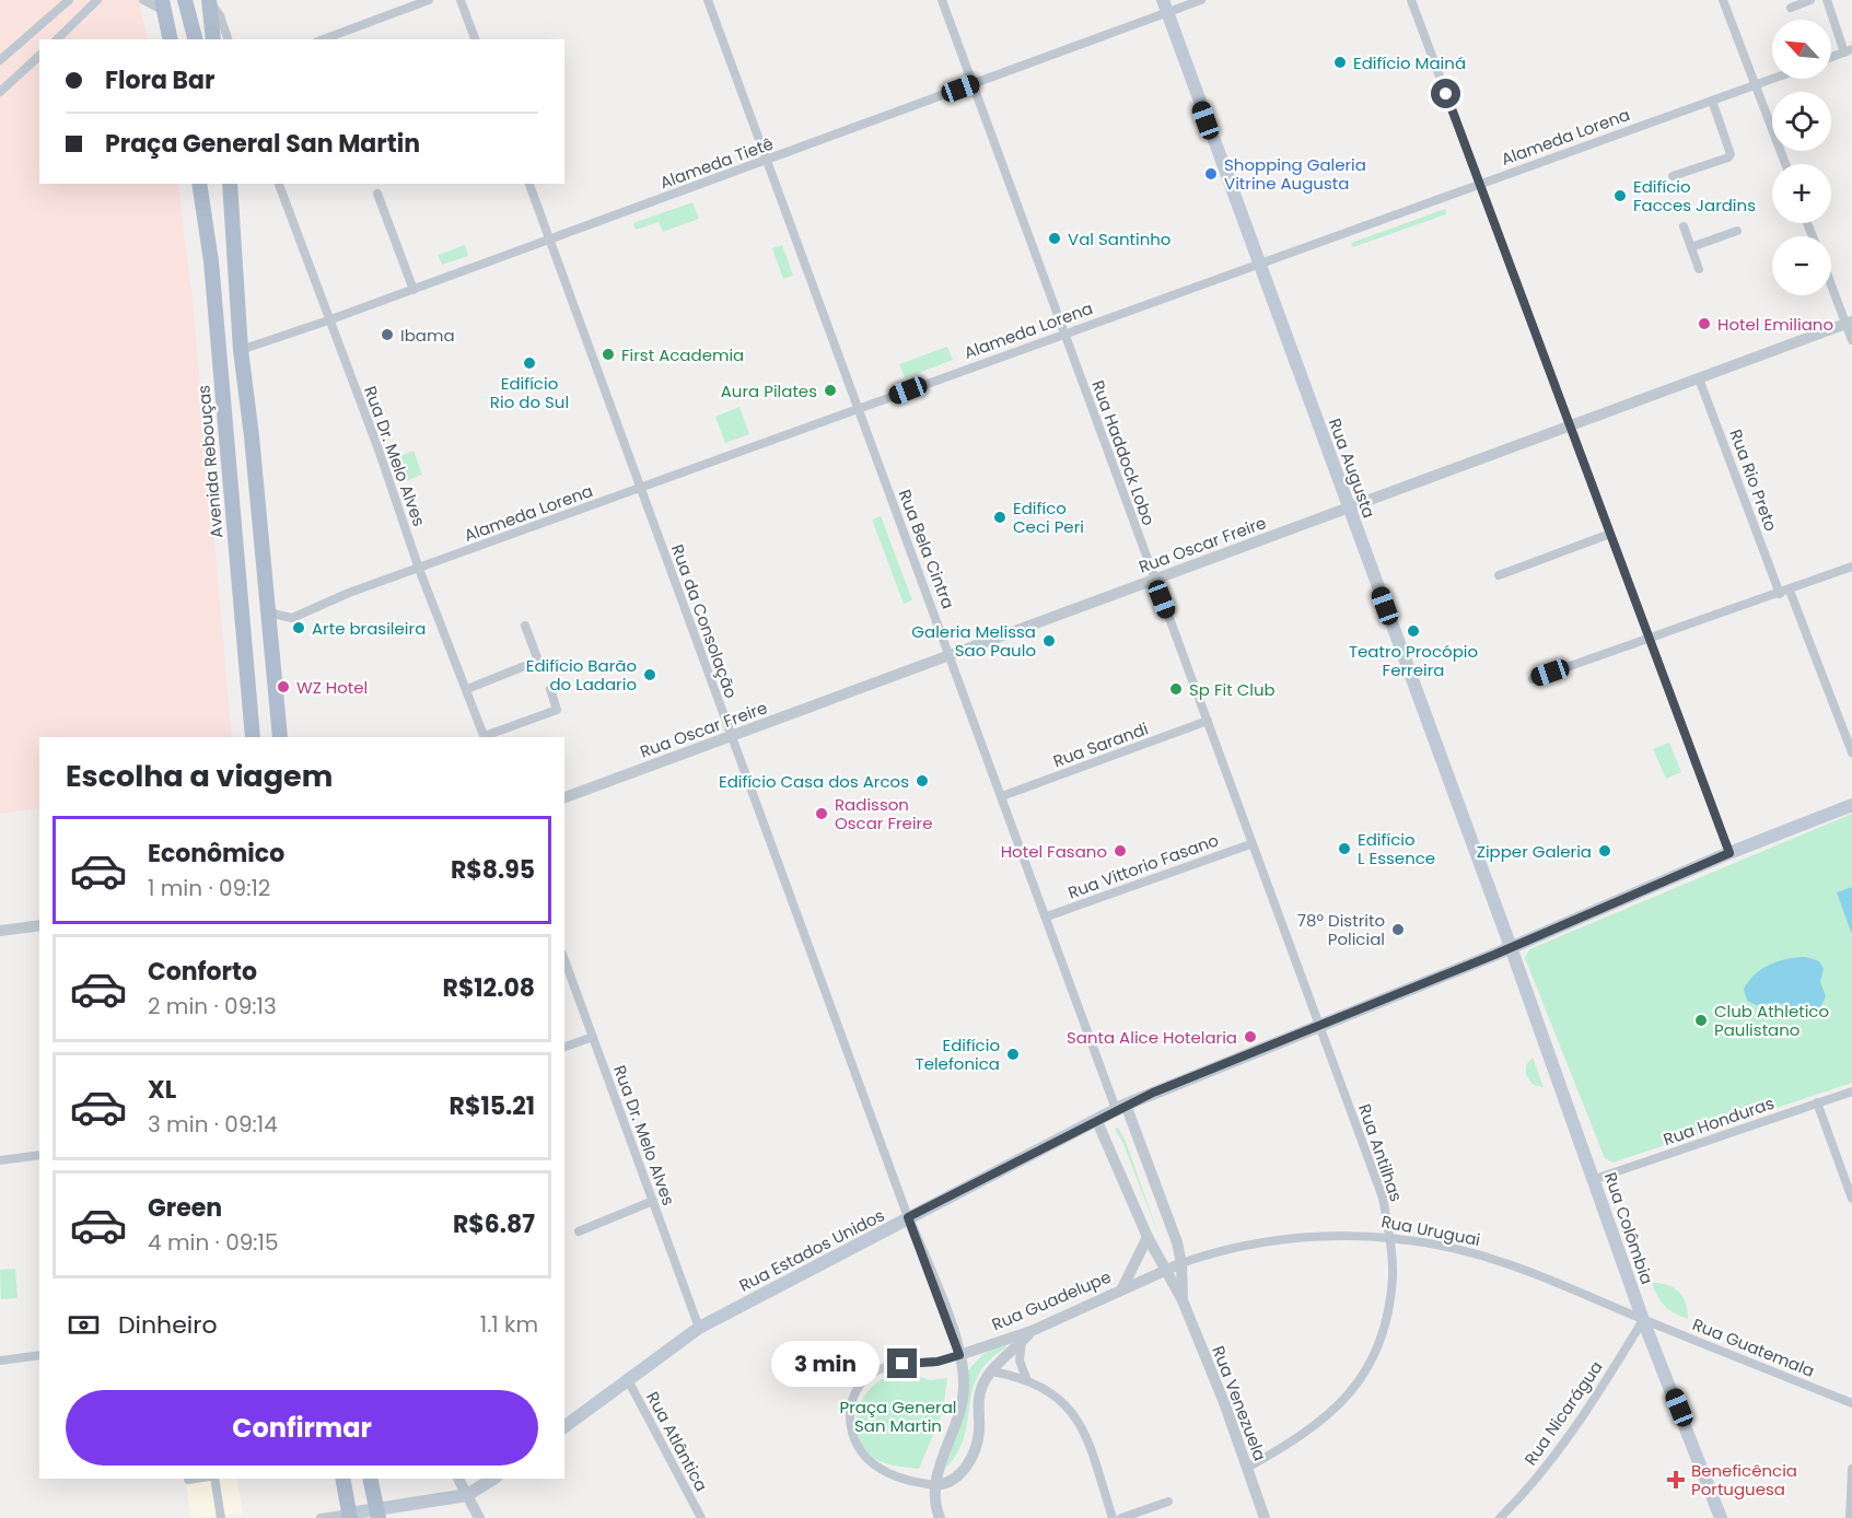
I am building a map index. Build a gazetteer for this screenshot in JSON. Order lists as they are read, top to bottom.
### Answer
{
  "streets": {
    "main road": [
      "Avenida Rebouças",
      "Rua Augusta",
      "Rua Colômbia",
      "Rua Estados Unidos"
    ],
    "street": [
      "Alameda Lorena",
      "Alameda Tietê",
      "Rua Haddock Lobo",
      "Rua Dr. Melo Alves",
      "Rua Rio Preto",
      "Rua Oscar Freire",
      "Rua Bela Cintra",
      "Rua da Consolação",
      "Rua Sarandi",
      "Rua Vittorio Fasano",
      "Rua Honduras",
      "Rua Antilhas",
      "Rua Uruguai",
      "Rua Guadelupe",
      "Rua Guatemala",
      "Rua Venezuela",
      "Rua Nicarágua",
      "Rua Atlântica"
    ]
  },
  "crossings": [
    ["Alameda Lorena", "Rua Haddock Lobo"],
    ["Alameda Lorena", "Rua Dr. Melo Alves"],
    ["Alameda Lorena", "Rua Augusta"],
    ["Alameda Lorena", "Rua Bela Cintra"],
    ["Alameda Lorena", "Rua da Consolação"],
    ["Alameda Tietê", "Rua Haddock Lobo"],
    ["Alameda Tietê", "Rua Dr. Melo Alves"],
    ["Alameda Tietê", "Rua Augusta"],
    ["Alameda Tietê", "Rua Bela Cintra"],
    ["Alameda Tietê", "Rua da Consolação"],
    ["Rua Haddock Lobo", "Rua Oscar Freire"],
    ["Rua Haddock Lobo", "Rua Sarandi"],
    ["Rua Haddock Lobo", "Rua Vittorio Fasano"],
    ["Rua Haddock Lobo", "Rua Antilhas"],
    ["Rua Haddock Lobo", "Rua Estados Unidos"],
    ["Rua Dr. Melo Alves", "Rua Estados Unidos"],
    ["Rua Augusta", "Rua Oscar Freire"],
    ["Rua Augusta", "Rua Colômbia"],
    ["Rua Augusta", "Rua Estados Unidos"],
    ["Rua Rio Preto", "Rua Oscar Freire"],
    ["Rua Oscar Freire", "Rua Bela Cintra"],
    ["Rua Oscar Freire", "Rua da Consolação"],
    ["Rua Bela Cintra", "Rua Sarandi"],
    ["Rua Bela Cintra", "Rua Vittorio Fasano"],
    ["Rua Bela Cintra", "Rua Estados Unidos"],
    ["Rua Bela Cintra", "Rua Venezuela"],
    ["Rua da Consolação", "Rua Estados Unidos"],
    ["Rua Honduras", "Rua Colômbia"],
    ["Rua Antilhas", "Rua Uruguai"],
    ["Rua Antilhas", "Rua Estados Unidos"],
    ["Rua Antilhas", "Rua Venezuela"],
    ["Rua Colômbia", "Rua Uruguai"],
    ["Rua Colômbia", "Rua Estados Unidos"],
    ["Rua Colômbia", "Rua Guatemala"],
    ["Rua Colômbia", "Rua Nicarágua"],
    ["Rua Uruguai", "Rua Guadelupe"],
    ["Rua Uruguai", "Rua Guatemala"],
    ["Rua Uruguai", "Rua Venezuela"],
    ["Rua Uruguai", "Rua Nicarágua"],
    ["Rua Estados Unidos", "Rua Venezuela"],
    ["Rua Estados Unidos", "Rua Atlântica"],
    ["Rua Guadelupe", "Rua Venezuela"],
    ["Rua Guatemala", "Rua Nicarágua"]
  ],
  "parks": ["Praça General San Martin"],
  "places": {
    "other": [
      "Edifício Mainá",
      "Shopping Galeria Vitrine Augusta",
      "Edifício Facces Jardins",
      "Val Santinho",
      "Hotel Emiliano",
      "Ibama",
      "First Academia",
      "Edifício Rio do Sul",
      "Aura Pilates",
      "Edifíco Ceci Peri",
      "Arte brasileira",
      "Teatro Procópio Ferreira",
      "Galeria Melissa Sao Paulo",
      "Edifício Barão do Ladario",
      "WZ Hotel",
      "Sp Fit Club",
      "Edifício Casa dos Arcos",
      "Radisson Oscar Freire",
      "Edifício L Essence",
      "Hotel Fasano",
      "Zipper Galeria",
      "78º Distrito Policial",
      "Club Athletico Paulistano",
      "Santa Alice Hotelaria",
      "Edifício Telefonica"
    ],
    "health": ["Beneficência Portuguesa"]
  },
  "north": "top left",
  "page": {
    "map_buttons": ["+", "−"],
    "banner": ["Flora Bar", "Praça General San Martin"],
    "heading": "Escolha a viagem",
    "list": [
      {
        "name": "Econômico",
        "note": "1 min · 09:12",
        "value": "R$8.95"
      },
      {
        "name": "Conforto",
        "note": "2 min · 09:13",
        "value": "R$12.08"
      },
      {
        "name": "XL",
        "note": "3 min · 09:14",
        "value": "R$15.21"
      },
      {
        "name": "Green",
        "note": "4 min · 09:15",
        "value": "R$6.87"
      }
    ],
    "pay": ["Dinheiro", "1.1 km"],
    "bubble": "3 min",
    "buttons": "Confirmar"
  }
}
